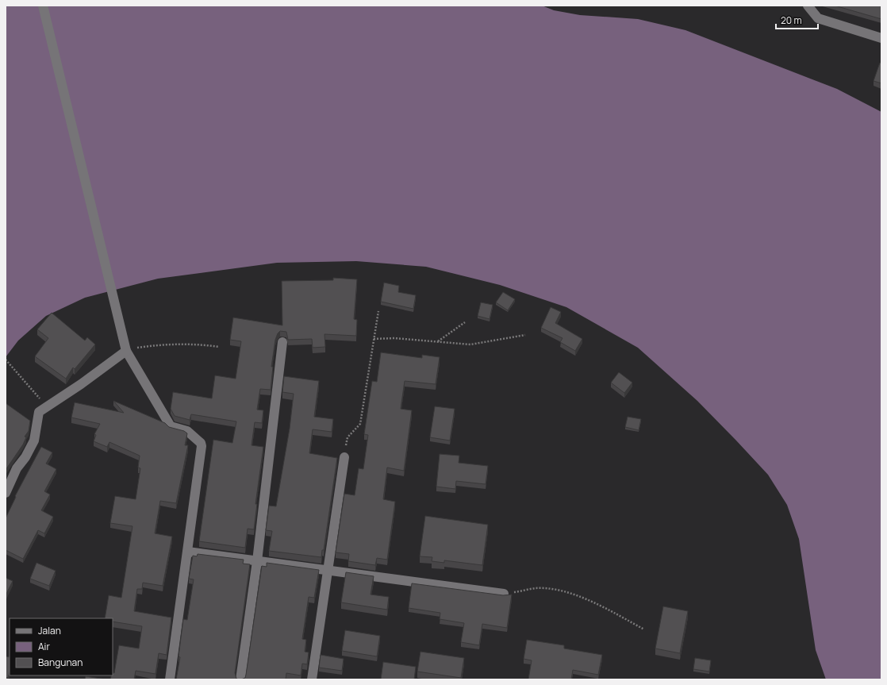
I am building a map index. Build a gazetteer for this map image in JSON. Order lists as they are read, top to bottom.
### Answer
{
  "legend": ["Jalan", "Air", "Bangunan"],
  "scale_bar": "20 m"
}
